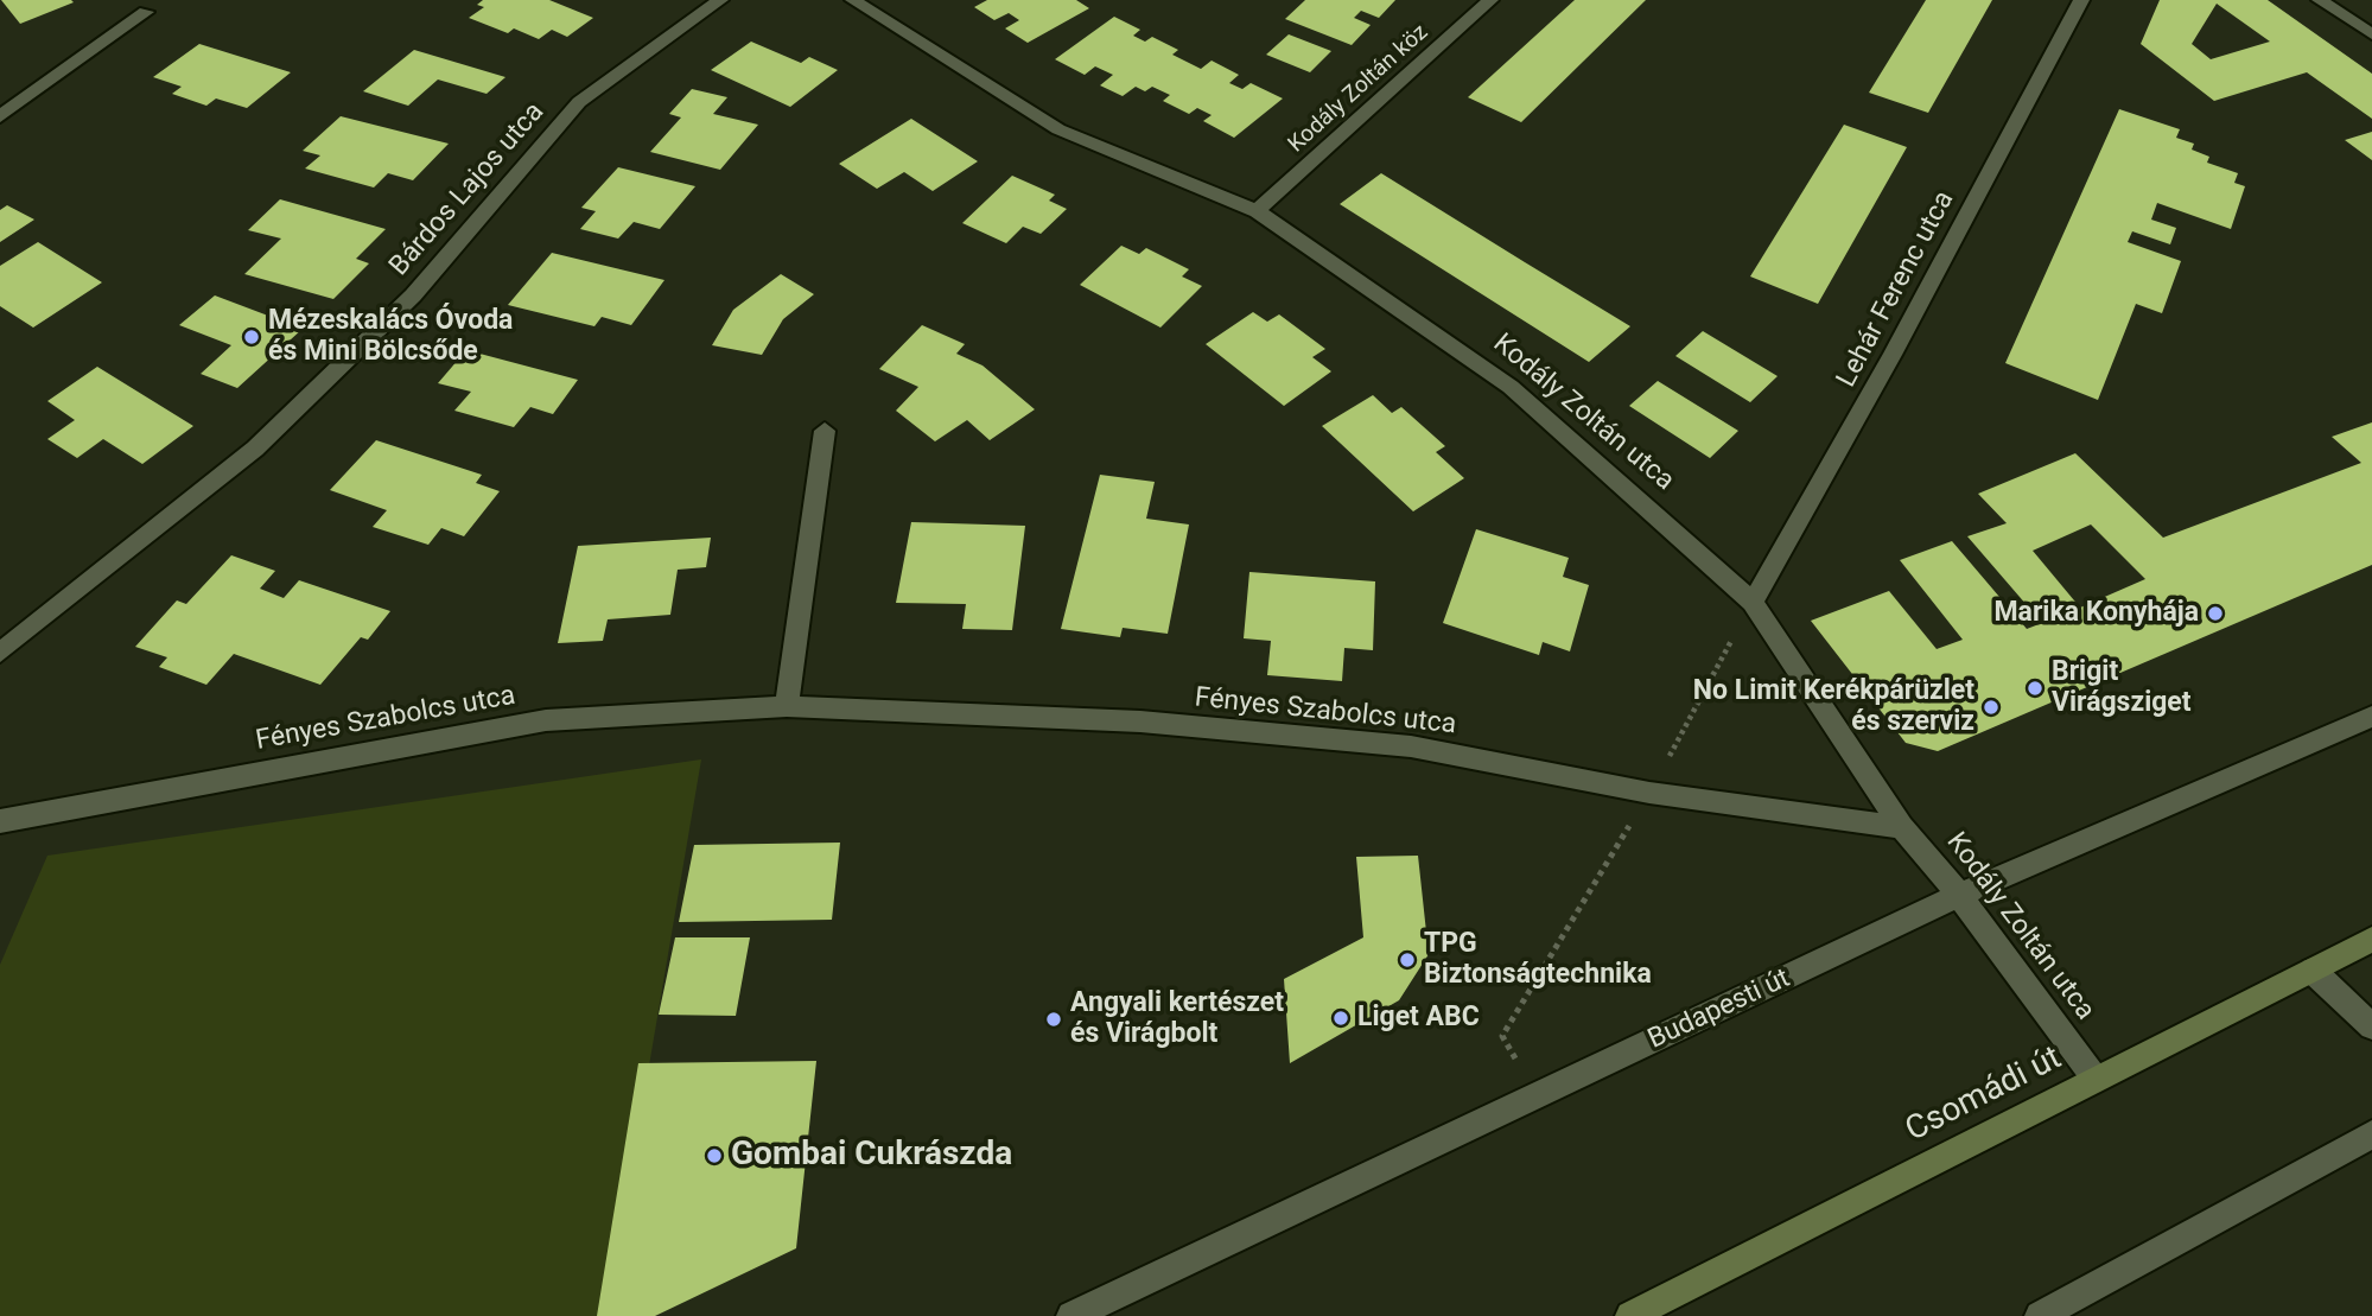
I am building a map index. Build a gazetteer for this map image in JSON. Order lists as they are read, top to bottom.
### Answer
{
  "streets": {
    "main road": ["Csomádi út"],
    "street": [
      "Kodály Zoltán köz",
      "Bárdos Lajos utca",
      "Lehár Ferenc utca",
      "Kodály Zoltán utca",
      "Fényes Szabolcs utca",
      "Budapesti út"
    ]
  },
  "crossings": [
    ["Kodály Zoltán köz", "Kodály Zoltán utca"],
    ["Lehár Ferenc utca", "Kodály Zoltán utca"],
    ["Kodály Zoltán utca", "Fényes Szabolcs utca"],
    ["Kodály Zoltán utca", "Budapesti út"],
    ["Kodály Zoltán utca", "Csomádi út"]
  ],
  "places": [
    "Mézeskalács Óvoda és Mini Bölcsőde",
    "Marika Konyhája",
    "Brigit Virágsziget",
    "No Limit Kerékpárüzlet és szerviz",
    "TPG Biztonságtechnika",
    "Liget ABC",
    "Angyali kertészet és Virágbolt",
    "Gombai Cukrászda"
  ]
}
